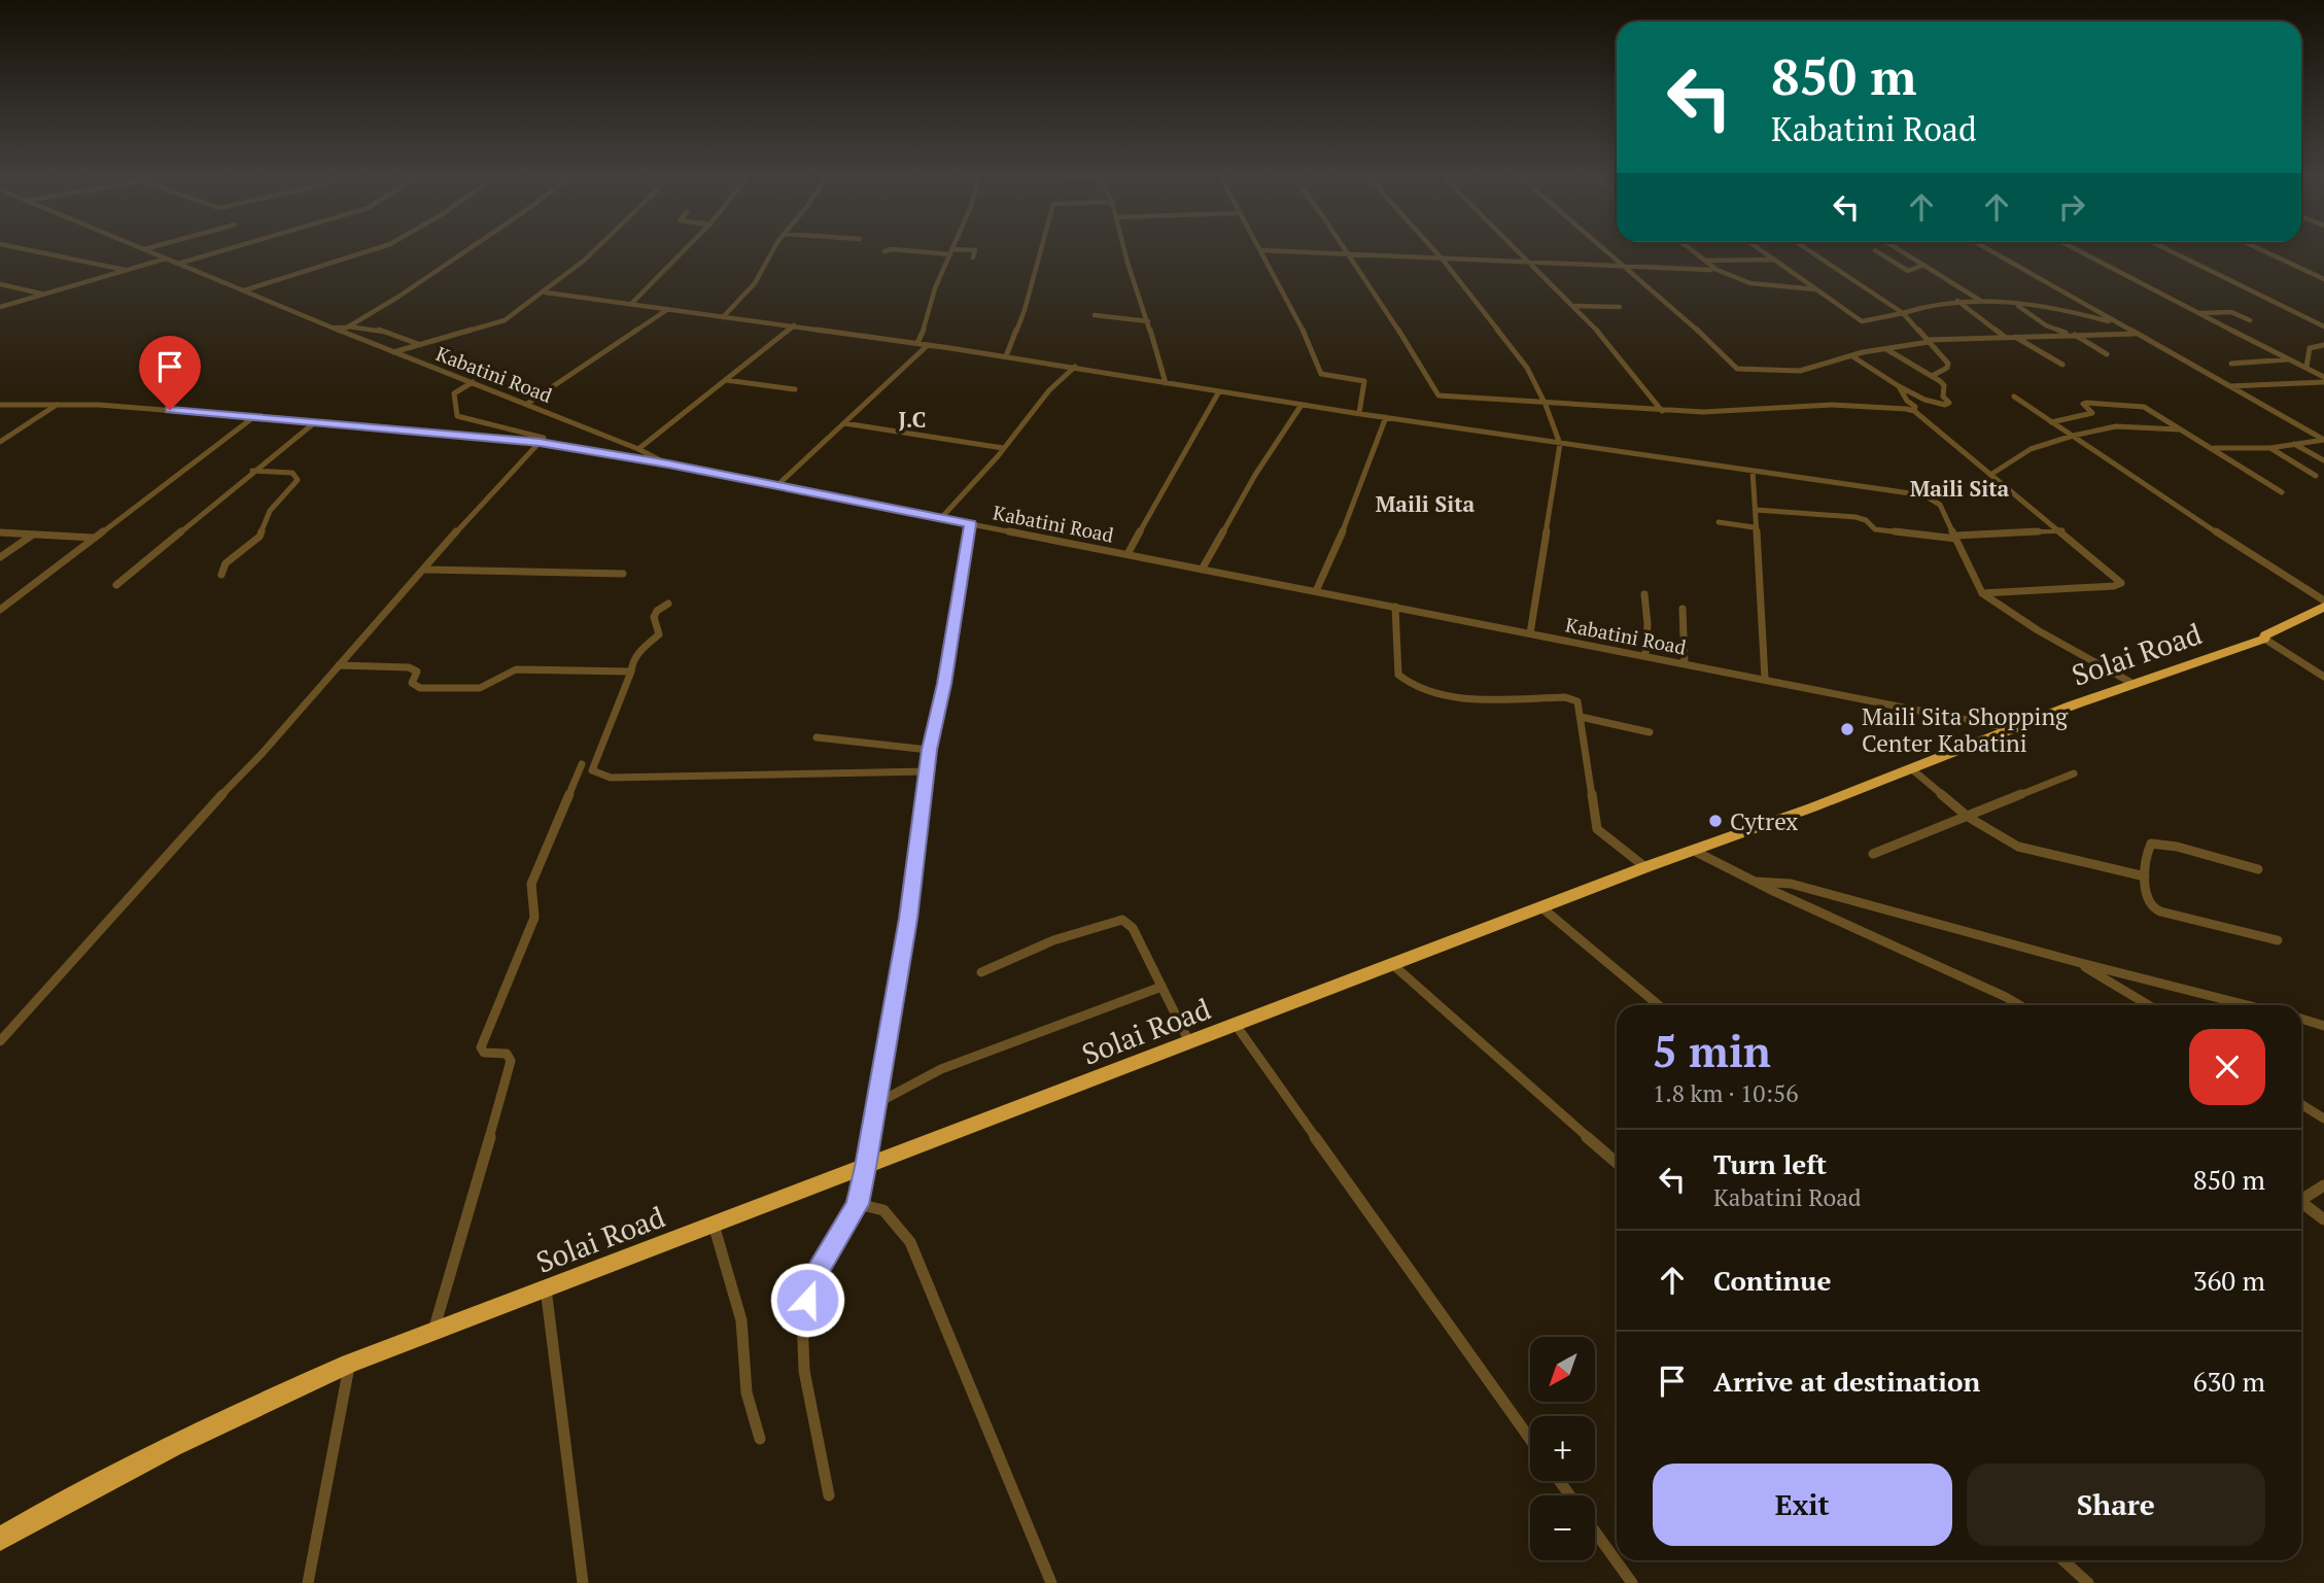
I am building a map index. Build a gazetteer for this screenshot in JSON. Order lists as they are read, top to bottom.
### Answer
{
  "streets": {
    "highway": ["Solai Road"],
    "street": ["Kabatini Road"]
  },
  "crossings": [
    ["Kabatini Road", "Solai Road"]
  ],
  "districts": ["J.C", "Maili Sita", "Maili Sita"],
  "places": ["Maili Sita Shopping Center Kabatini", "Cytrex"],
  "north": "bottom left",
  "page": {
    "turn": ["850 m", "Kabatini Road"],
    "heading": ["5 min", "1.8 km · 10:56"],
    "list": [
      {
        "name": "Turn left",
        "note": "Kabatini Road",
        "value": "850 m"
      },
      {
        "name": "Continue",
        "value": "360 m"
      },
      {
        "name": "Arrive at destination",
        "value": "630 m"
      }
    ],
    "map_buttons": ["+", "−"],
    "buttons": ["Exit", "Share"]
  }
}
